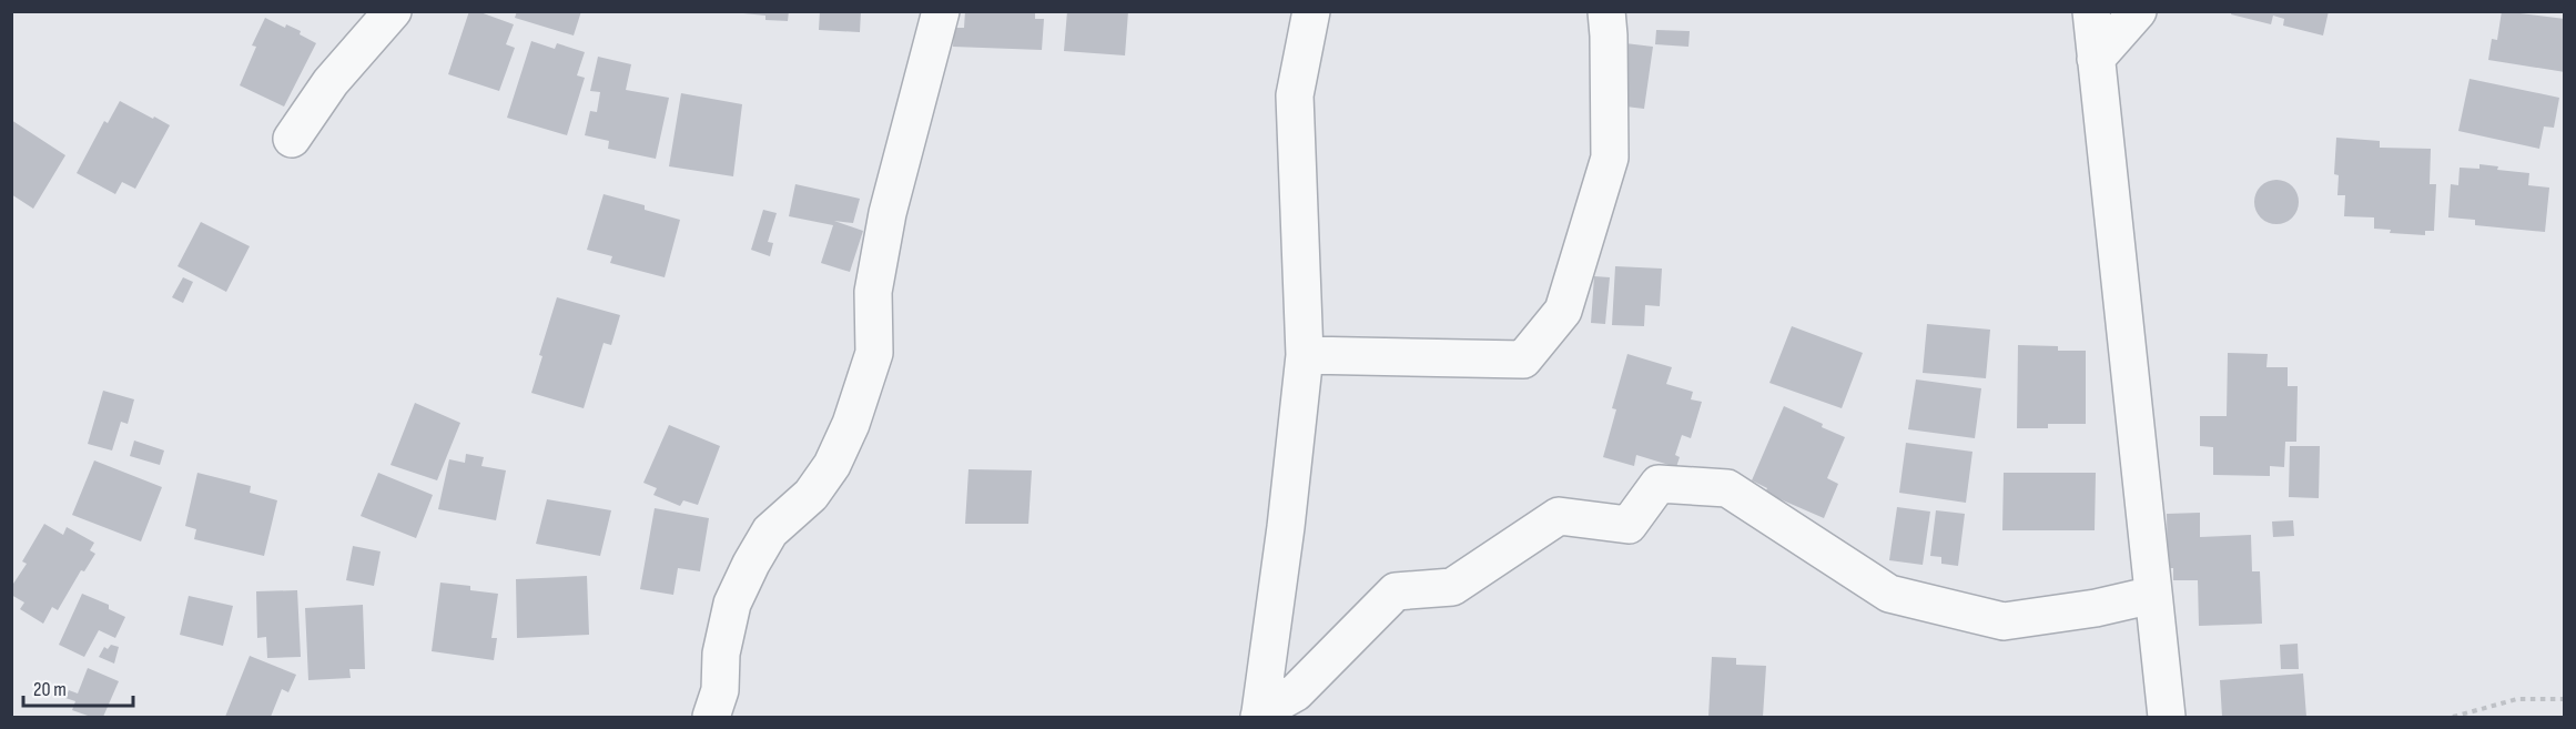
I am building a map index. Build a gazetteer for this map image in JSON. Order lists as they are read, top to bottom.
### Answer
{
  "scale_bar": "20 m"
}
